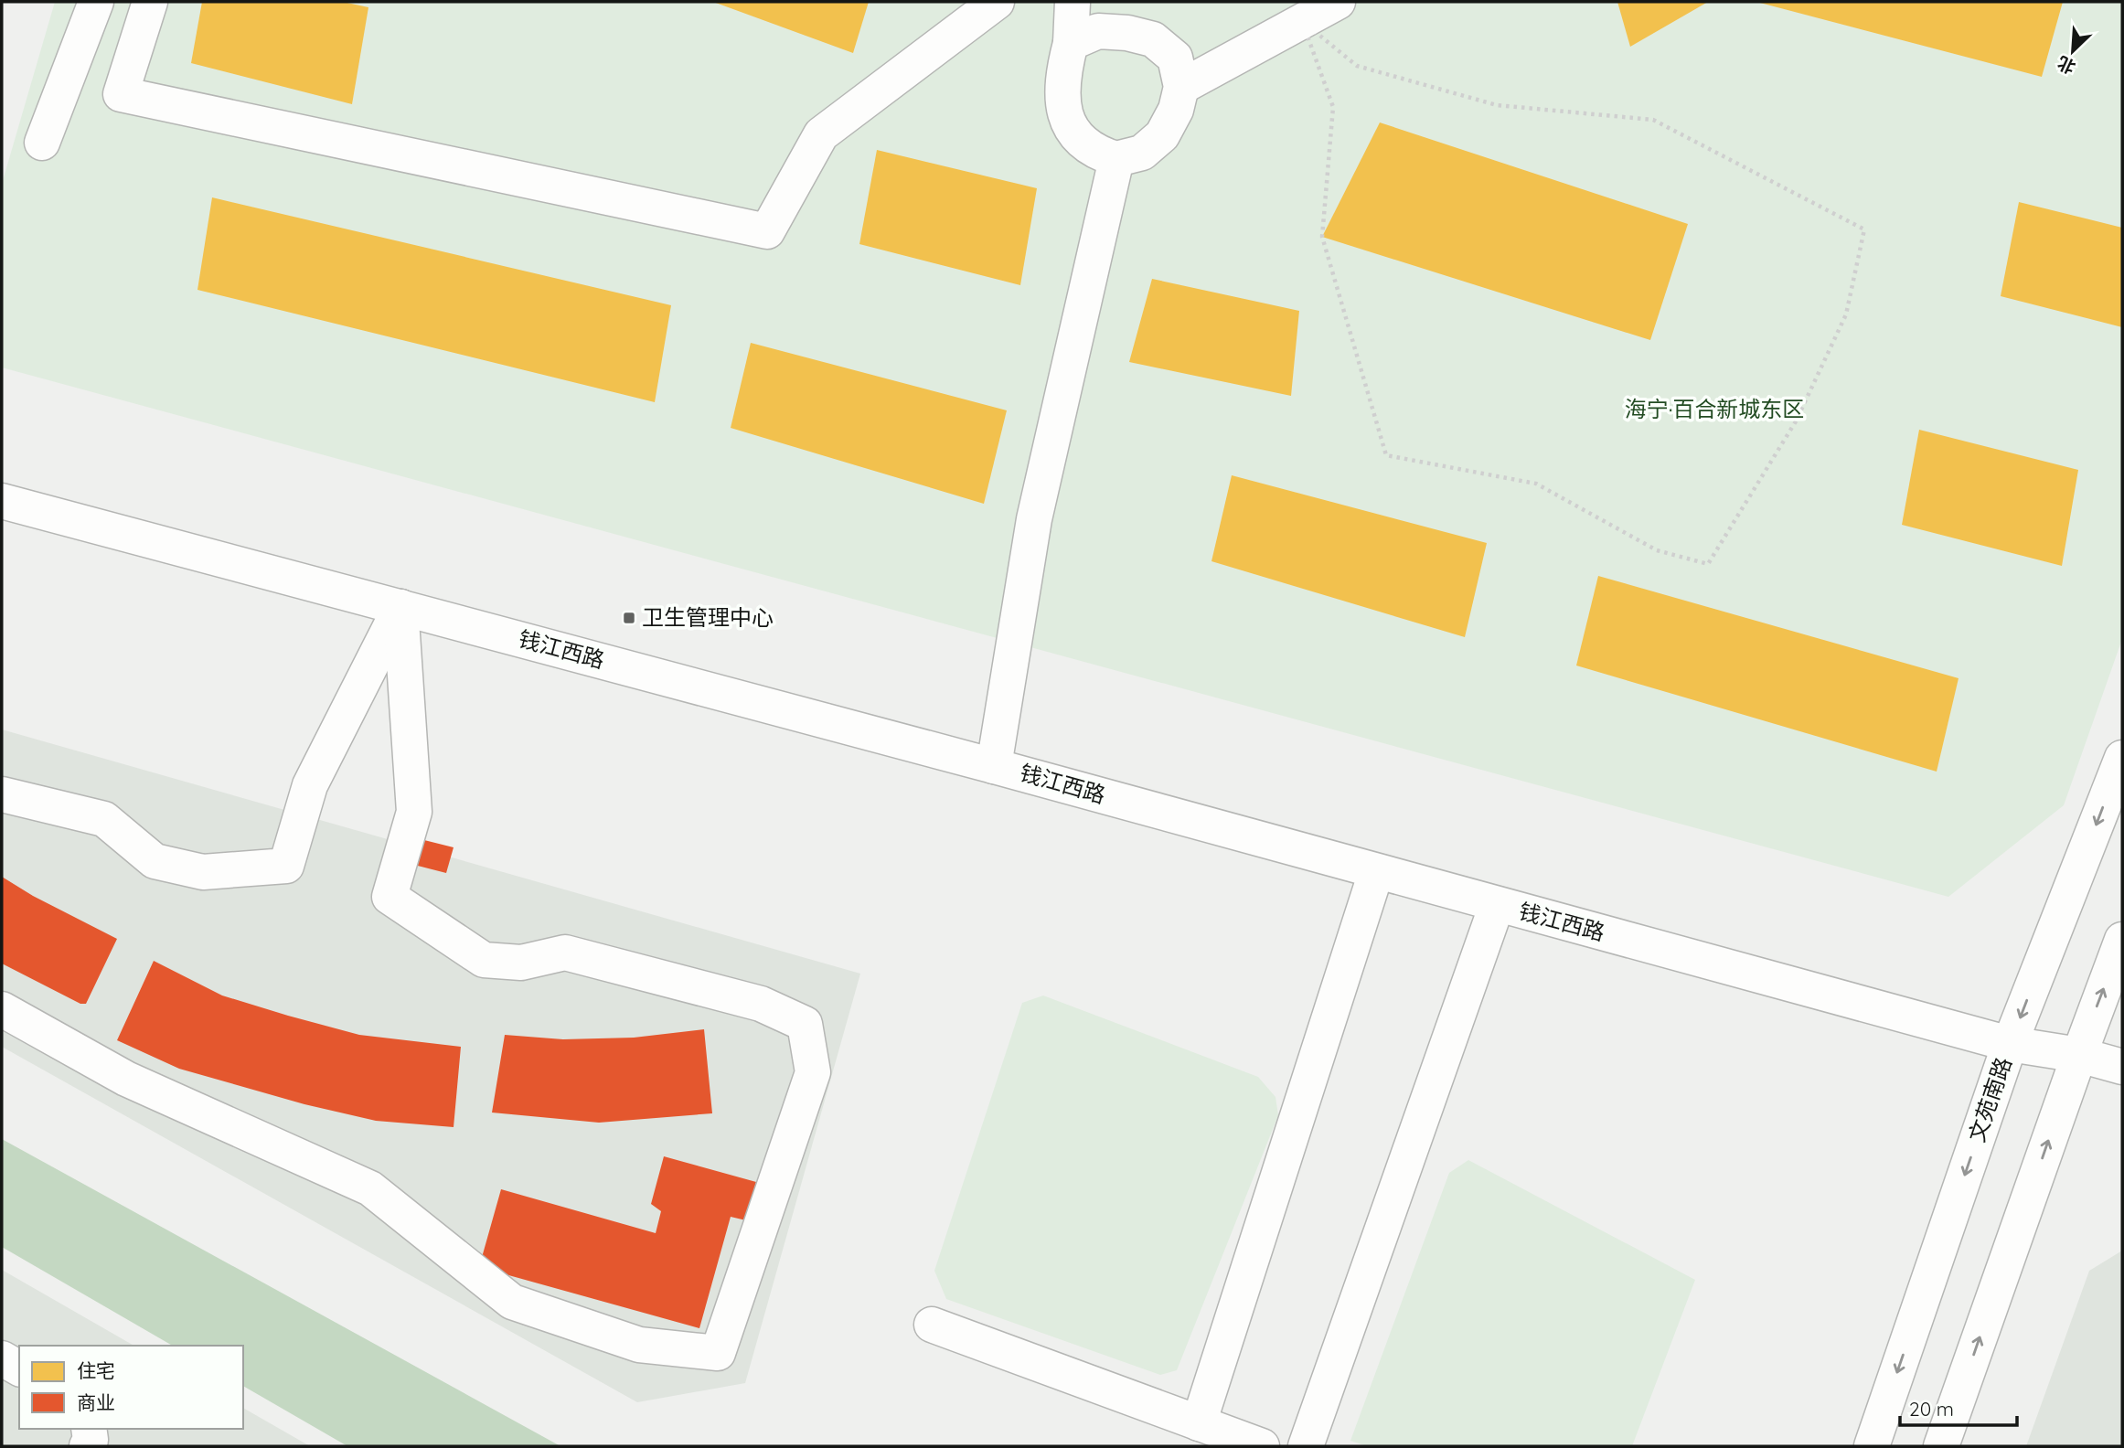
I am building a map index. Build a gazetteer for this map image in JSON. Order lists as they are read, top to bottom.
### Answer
{
  "streets": {
    "main road": ["钱江西路", "文苑南路"]
  },
  "crossings": [
    ["钱江西路", "文苑南路"]
  ],
  "parks": ["海宁·百合新城东区"],
  "places": {
    "transit": ["卫生管理中心"]
  },
  "legend": ["住宅", "商业"],
  "scale_bar": "20 m",
  "north": "bottom left"
}
